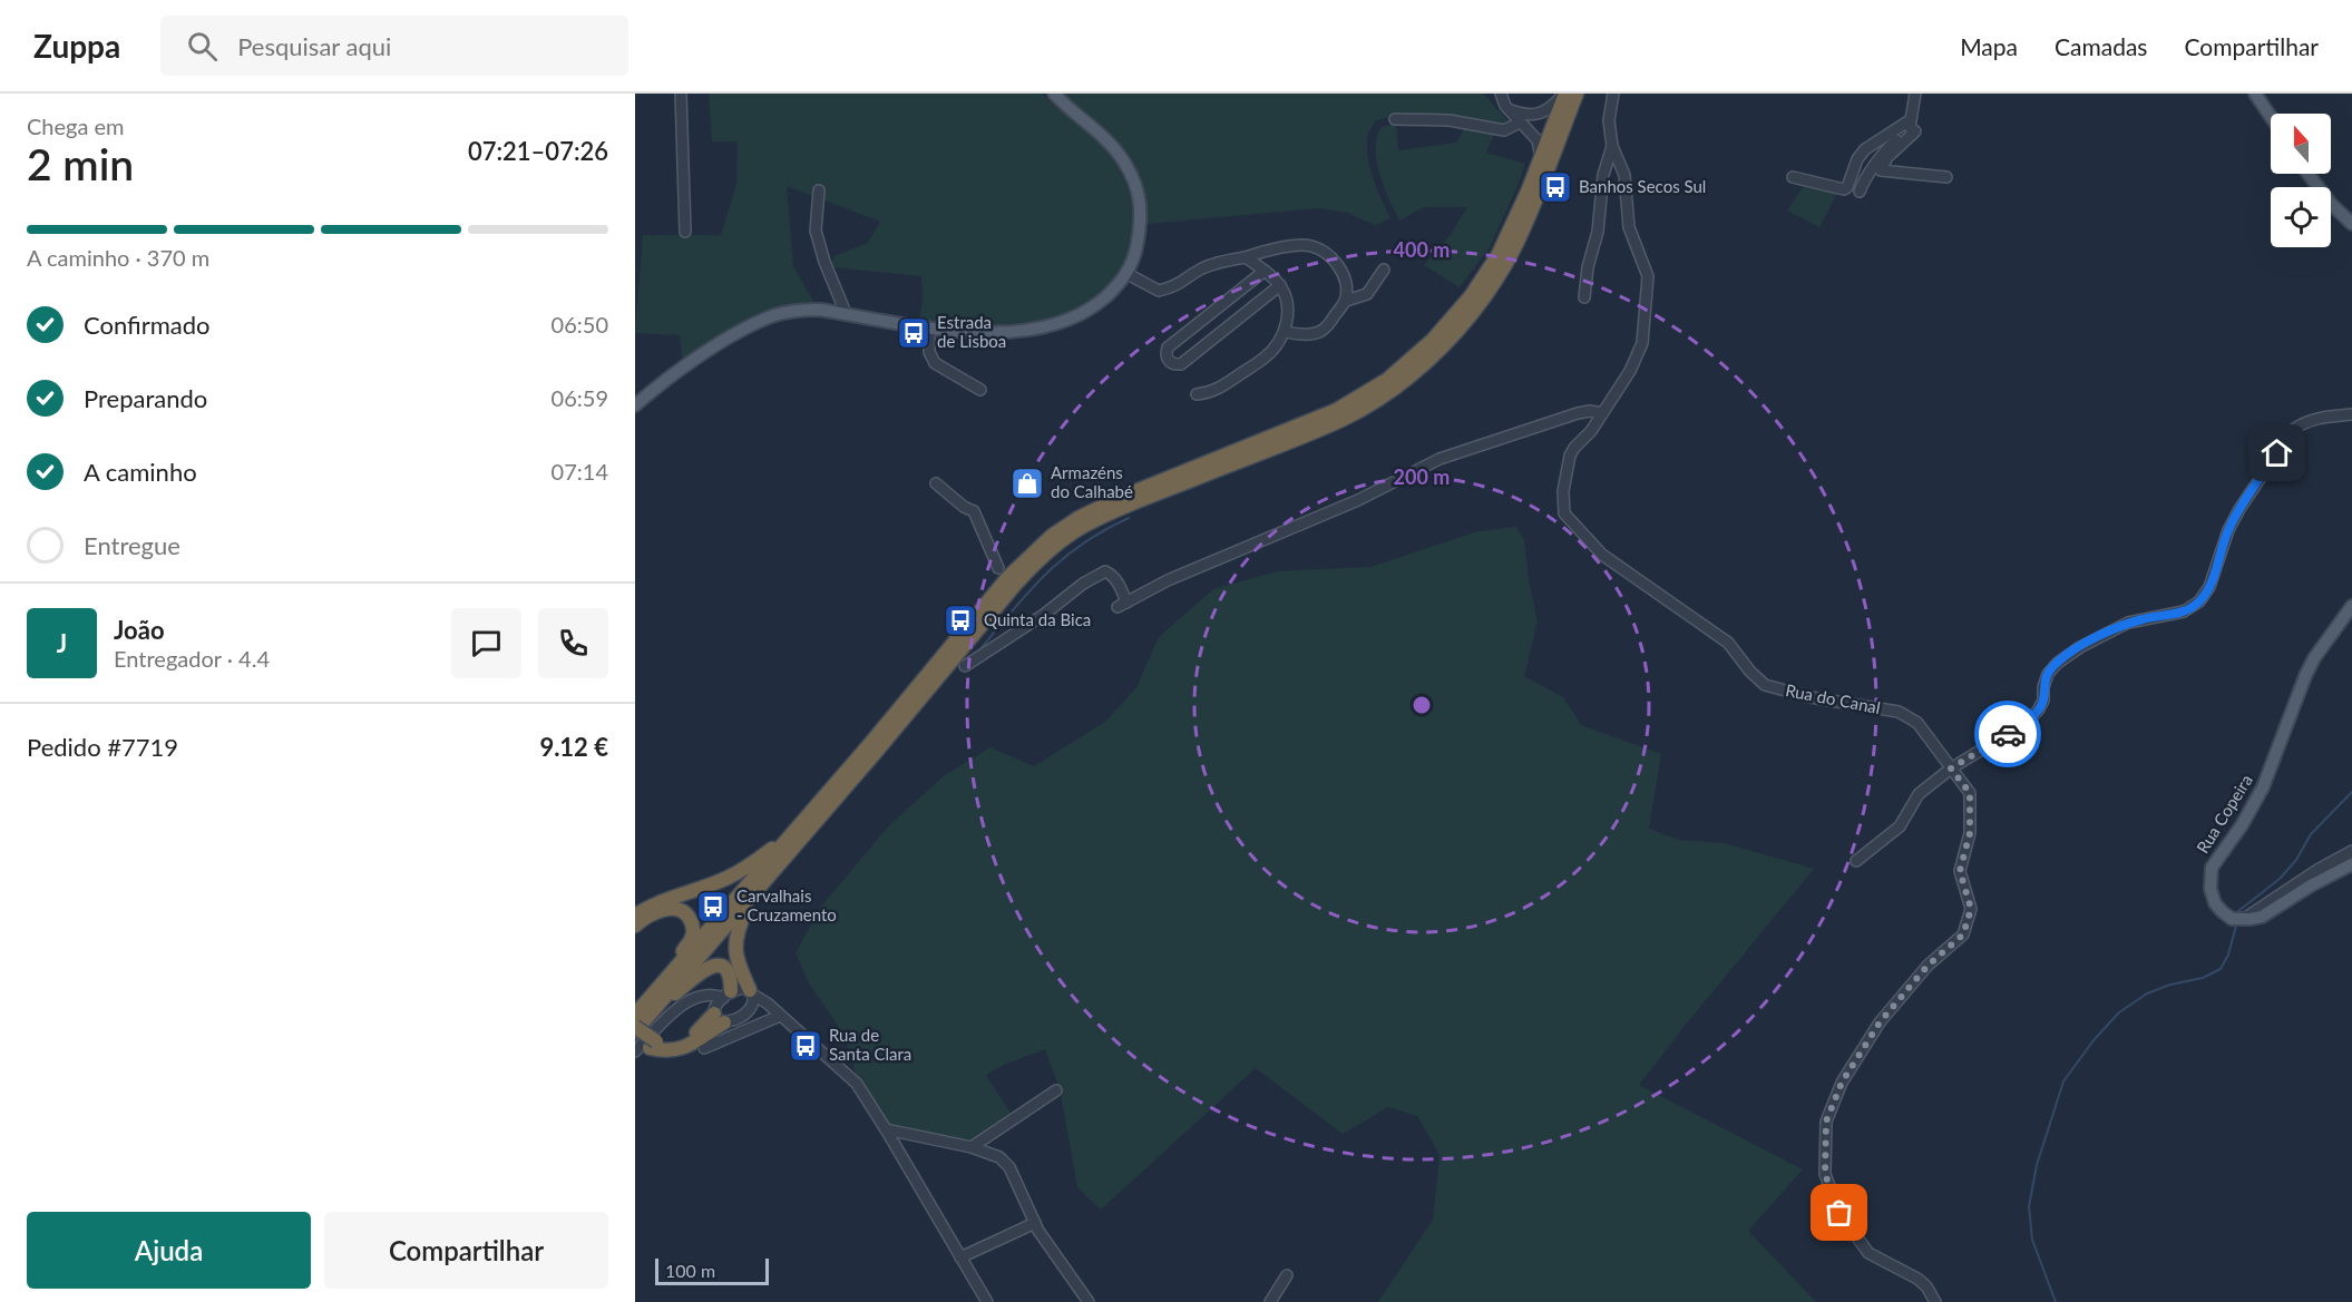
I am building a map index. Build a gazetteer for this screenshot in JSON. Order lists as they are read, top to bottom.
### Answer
{
  "streets": {
    "main road": ["Rua Copeira"],
    "street": ["Rua do Canal"]
  },
  "places": {
    "bus stop": [
      "Banhos Secos Sul",
      "Estrada de Lisboa",
      "Quinta da Bica",
      "Carvalhais - Cruzamento",
      "Rua de Santa Clara"
    ],
    "shop": ["Armazéns do Calhabé"]
  },
  "scale_bar": "100 m",
  "north": "top",
  "page": {
    "header": "Zuppa",
    "search": "Pesquisar aqui",
    "nav": ["Mapa", "Camadas", "Compartilhar"],
    "heading": ["2 min", "Chega em", "07:21–07:26"],
    "panel": [
      "João",
      "Entregador · 4.4",
      "Pedido #7719",
      "9.12 €"
    ],
    "bar": "A caminho · 370 m",
    "list": [
      ["Confirmado", "06:50"],
      ["Preparando", "06:59"],
      ["A caminho", "07:14"],
      "Entregue"
    ],
    "round": "J",
    "buttons": ["Ajuda", "Compartilhar"],
    "scale": "100 m"
  },
  "rings": ["400 m", "200 m"]
}
